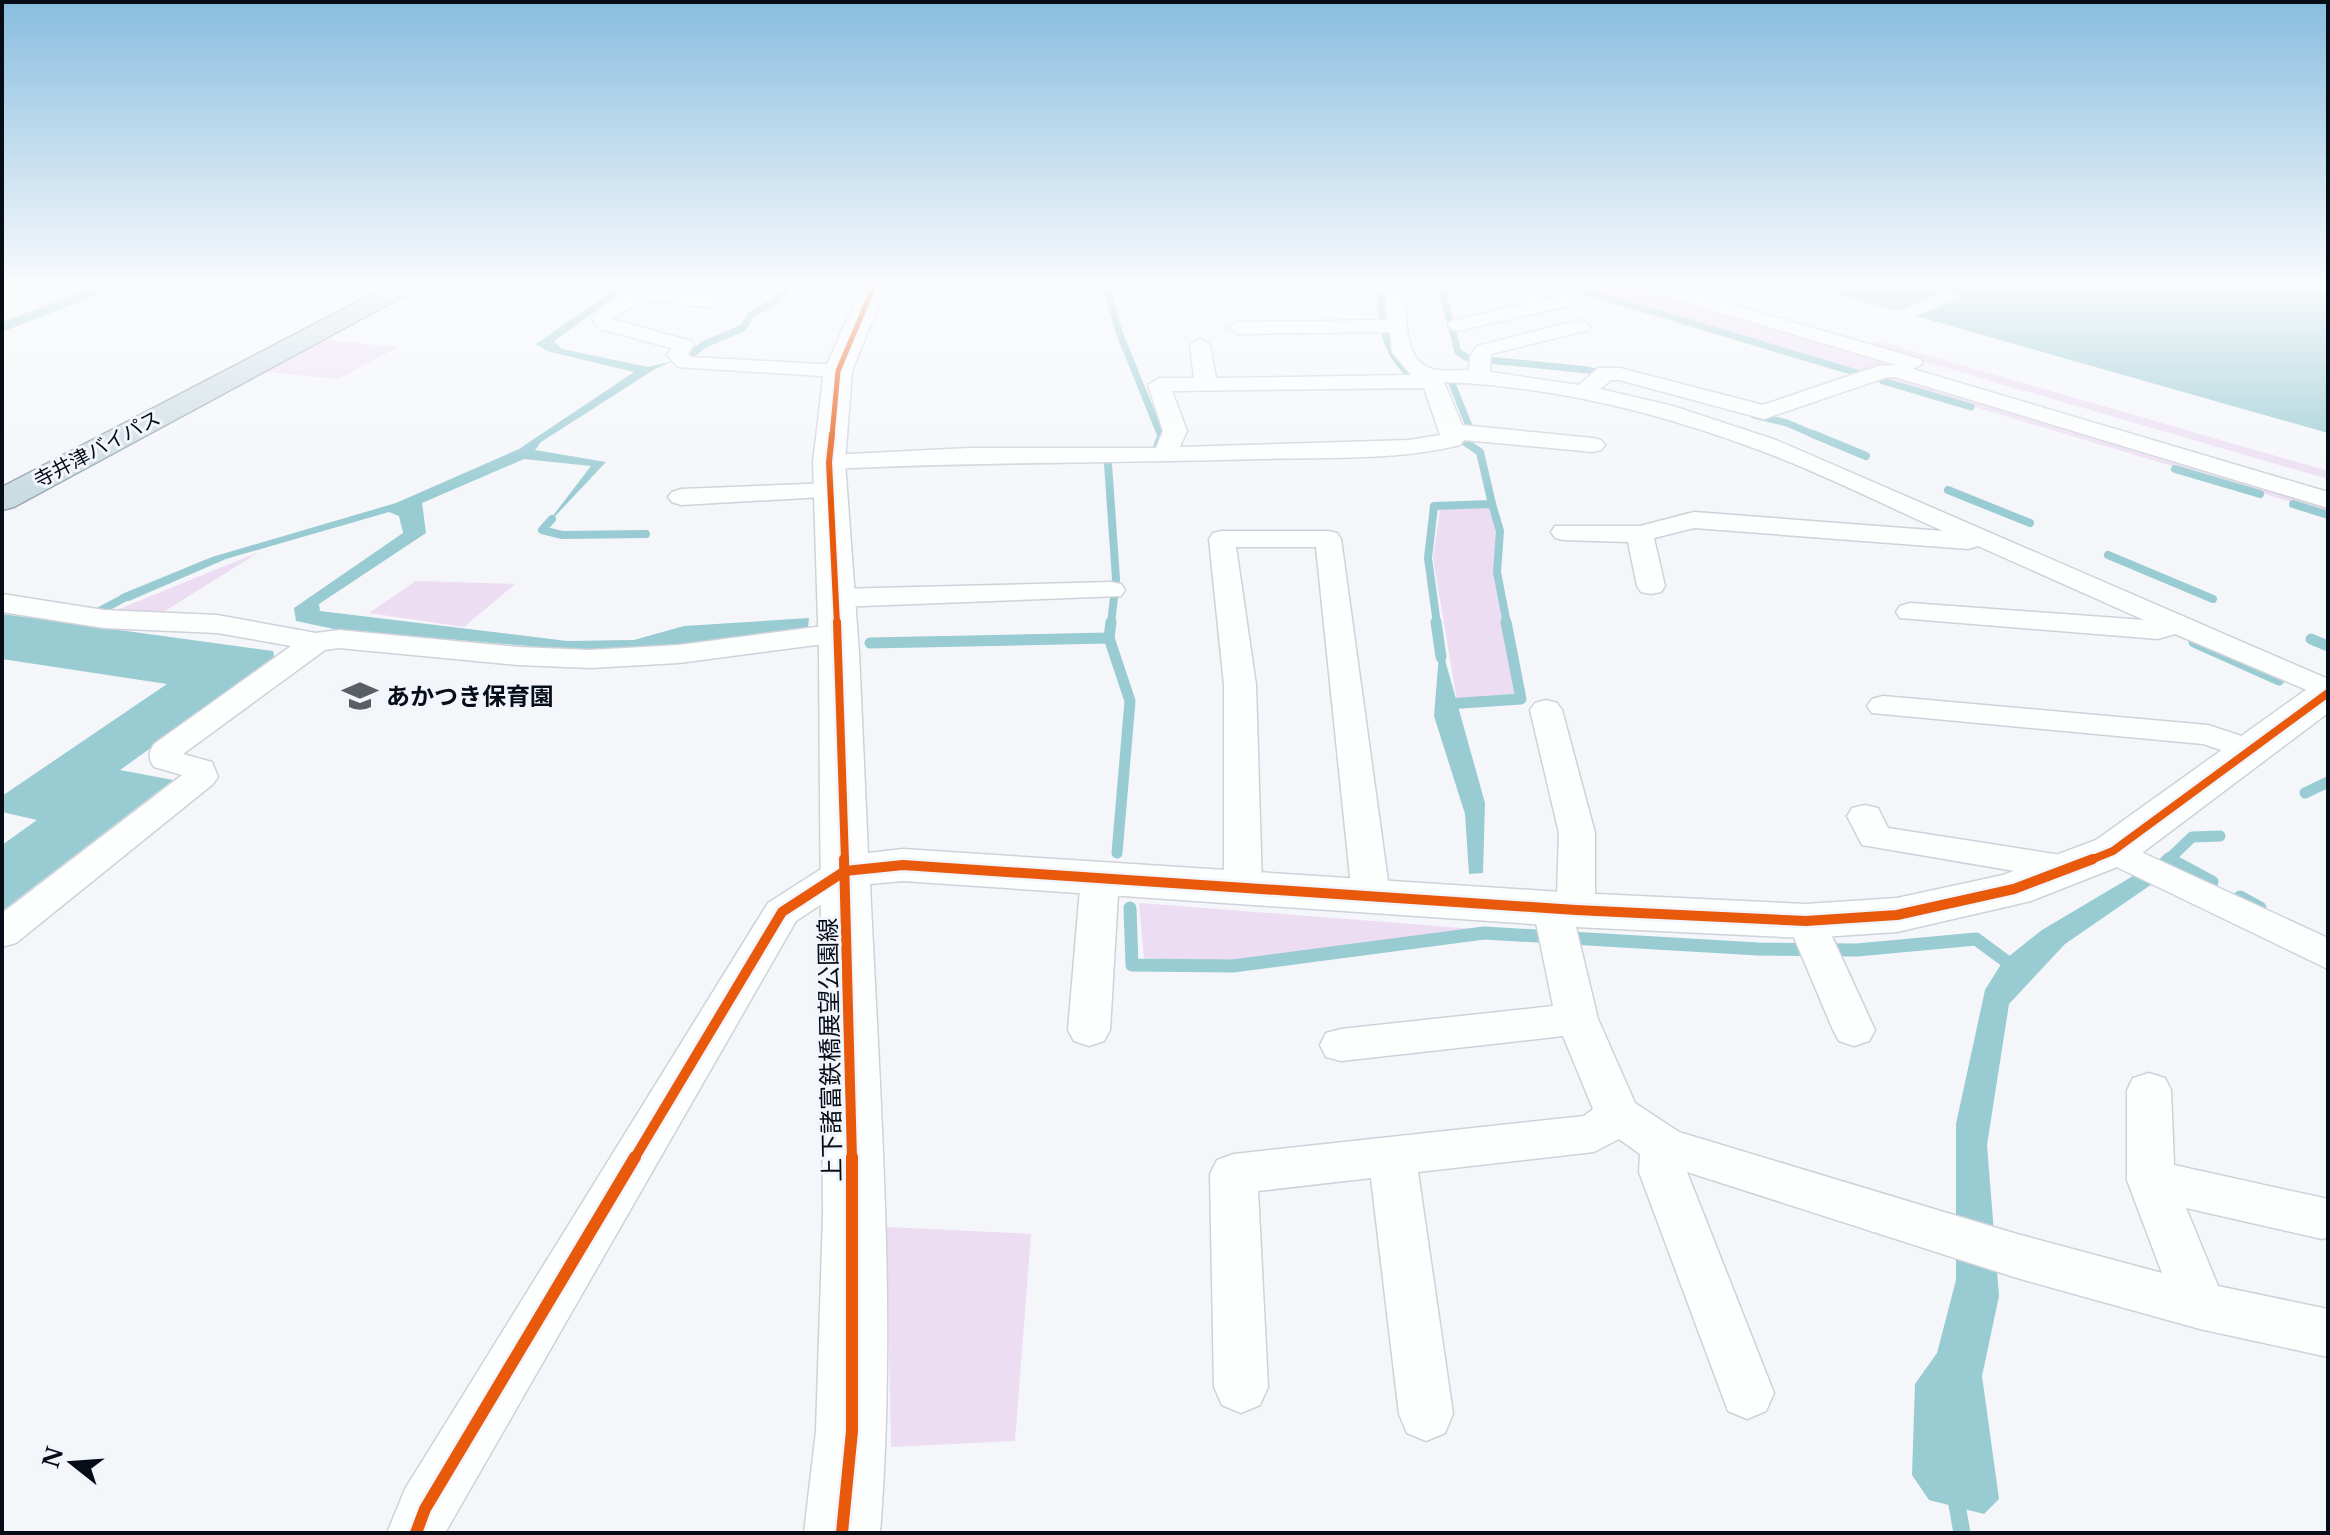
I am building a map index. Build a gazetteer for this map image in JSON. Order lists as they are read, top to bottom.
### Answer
{
  "streets": {
    "highway": ["寺井津バイパス"],
    "street": ["上下諸富鉄橋展望公園線"]
  },
  "places": {
    "school or university": ["あかつき保育園"]
  },
  "north": "left"
}
